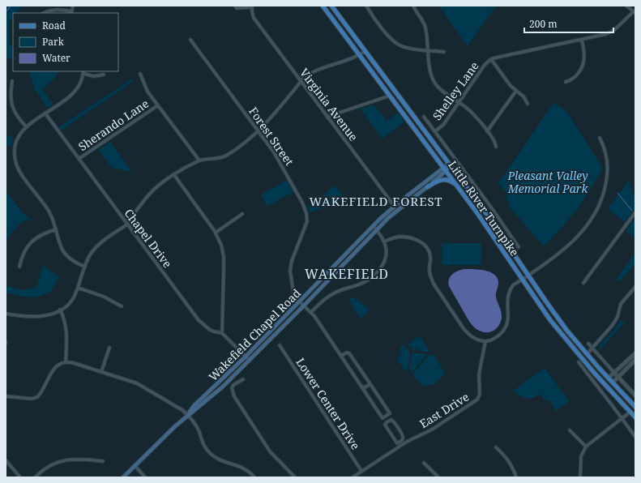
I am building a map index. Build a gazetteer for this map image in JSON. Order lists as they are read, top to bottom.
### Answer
{
  "streets": {
    "main road": ["Little River Turnpike", "Wakefield Chapel Road"],
    "street": [
      "Shelley Lane",
      "Virginia Avenue",
      "Sherando Lane",
      "Forest Street",
      "Chapel Drive",
      "Lower Center Drive",
      "East Drive"
    ]
  },
  "crossings": [
    ["Virginia Avenue", "Wakefield Chapel Road"],
    ["Sherando Lane", "Chapel Drive"],
    ["Forest Street", "Wakefield Chapel Road"],
    ["Little River Turnpike", "Wakefield Chapel Road"],
    ["Chapel Drive", "Wakefield Chapel Road"],
    ["Lower Center Drive", "East Drive"]
  ],
  "districts": ["WAKEFIELD FOREST", "WAKEFIELD"],
  "parks": ["Pleasant Valley Memorial Park"],
  "legend": ["Road", "Park", "Water"],
  "scale_bar": "200 m"
}
